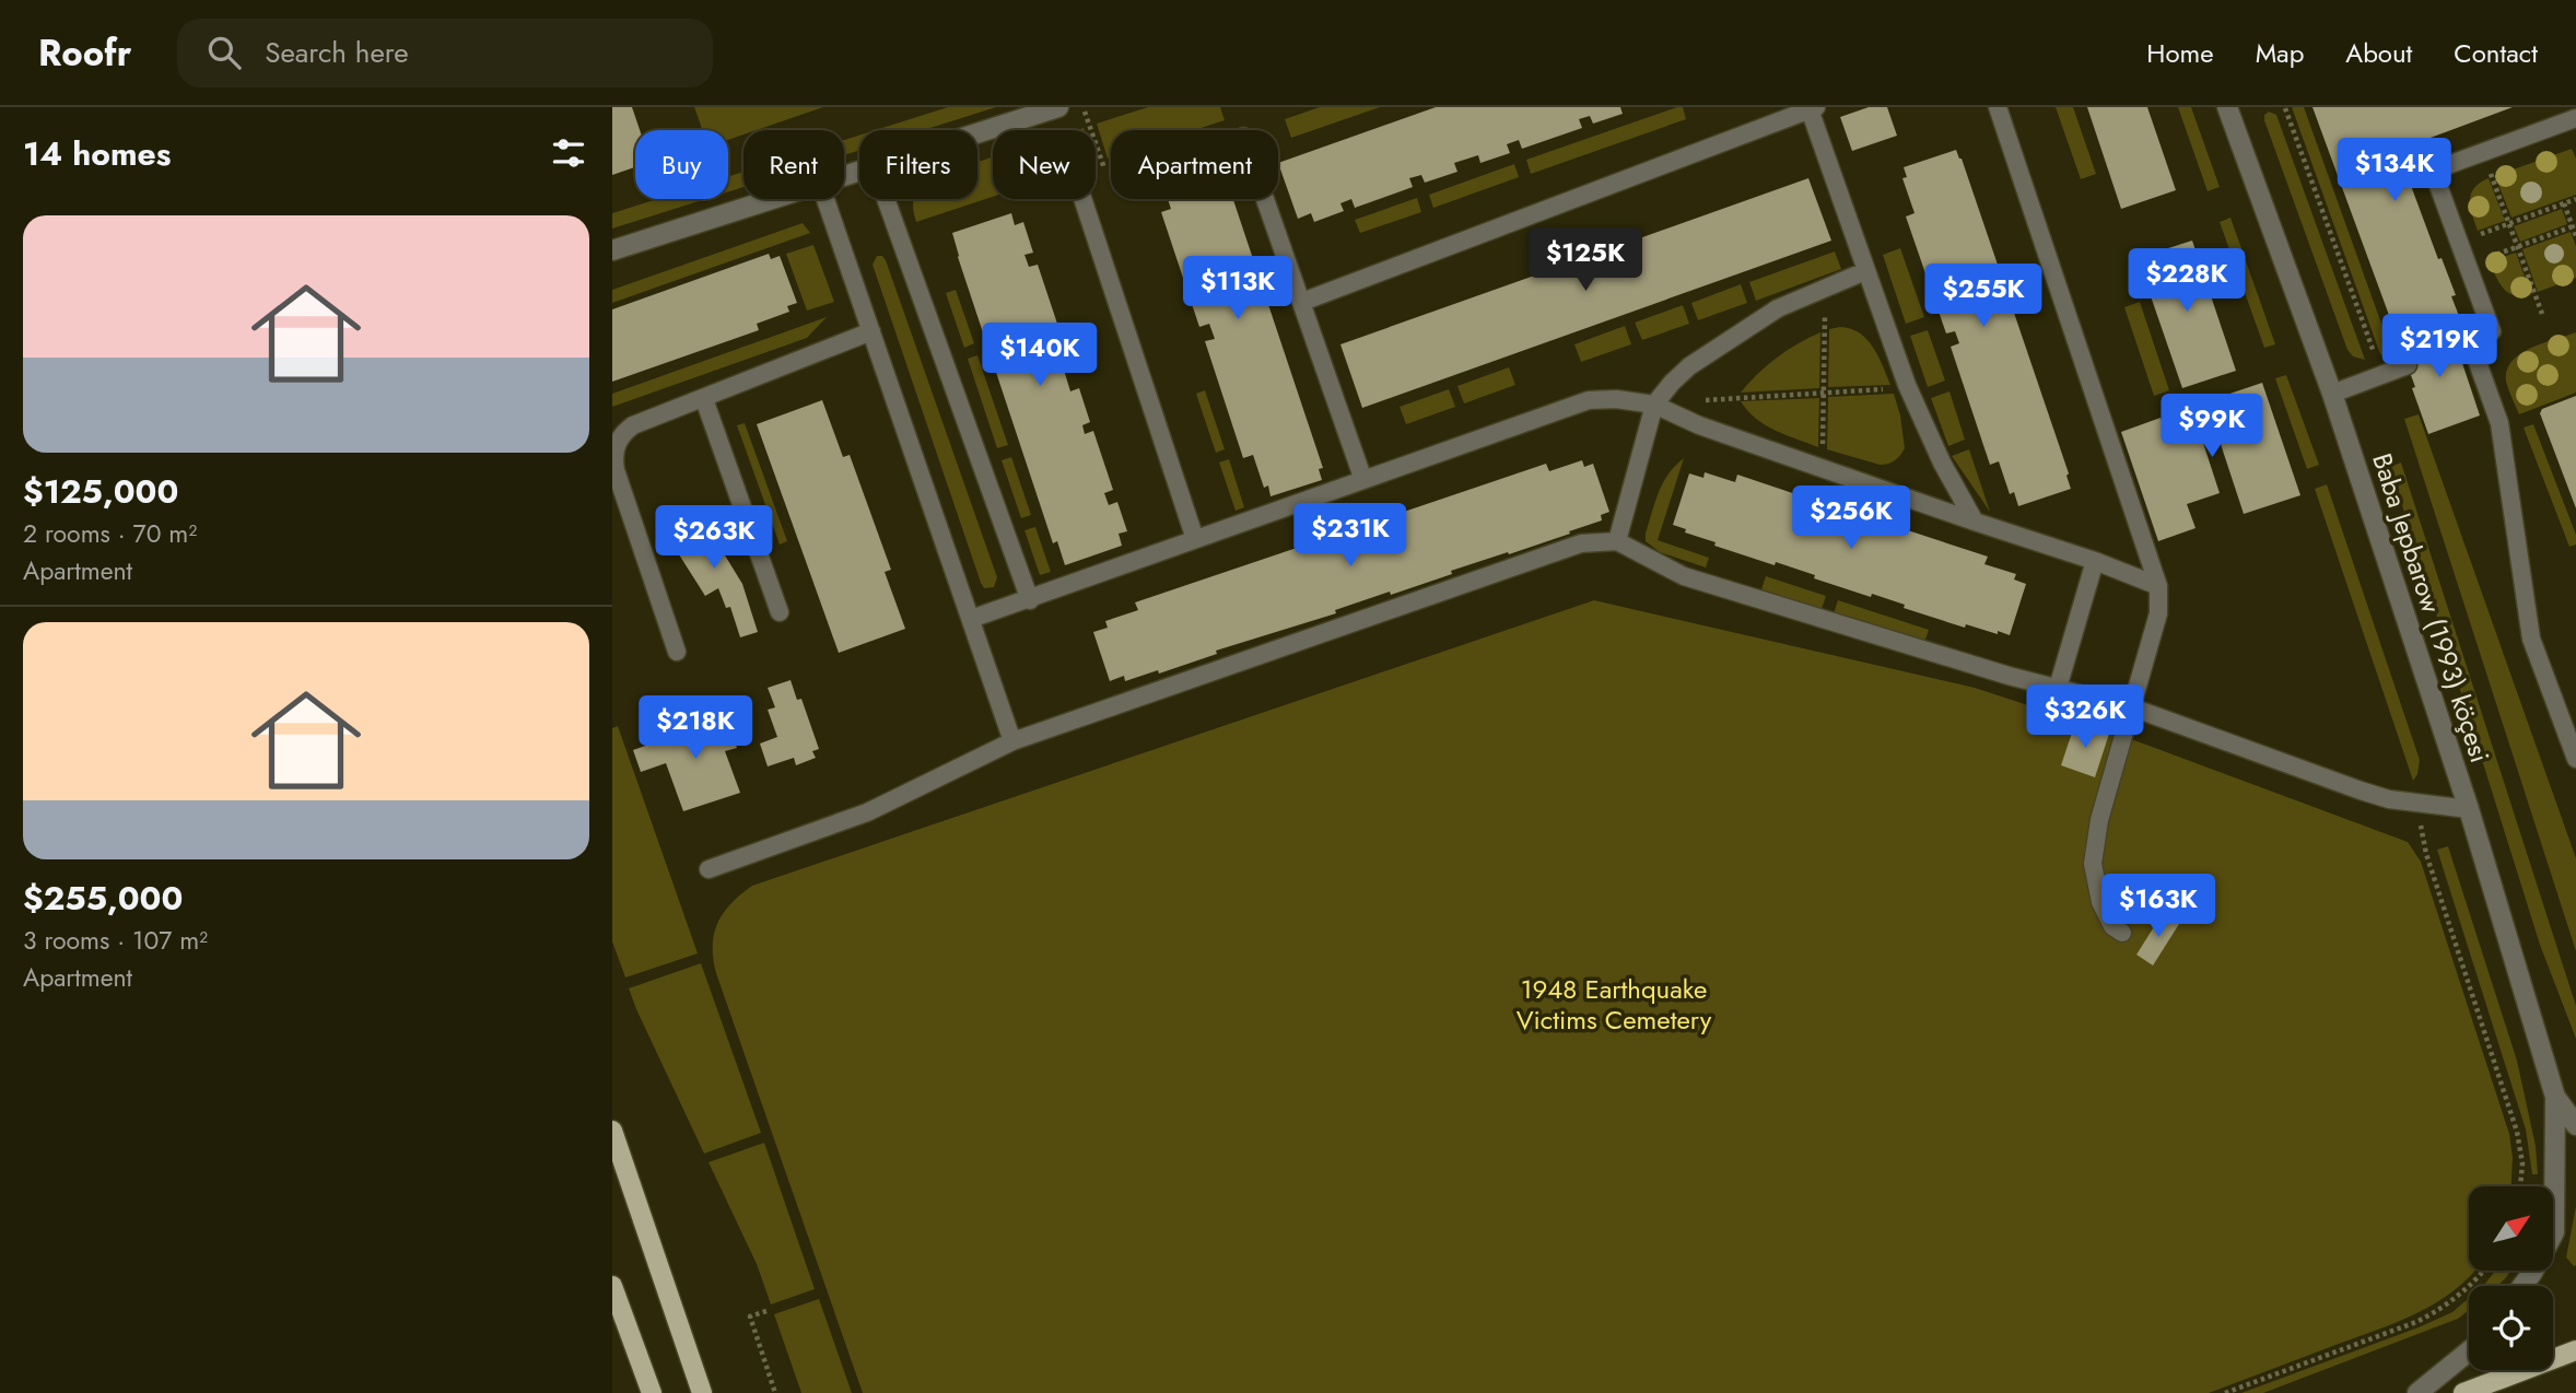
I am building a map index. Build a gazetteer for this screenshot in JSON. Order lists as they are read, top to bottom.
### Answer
{
  "streets": {
    "street": ["Baba Jepbarow (1993) köçesi"]
  },
  "parks": ["1948 Earthquake Victims Cemetery"],
  "north": "top right",
  "page": {
    "header": "Roofr",
    "search": "Search here",
    "nav": [
      "Home",
      "Map",
      "About",
      "Contact"
    ],
    "heading": "14 homes",
    "chip": [
      "Buy",
      "Rent",
      "Filters",
      "New",
      "Apartment"
    ],
    "price": [
      "$134K",
      "$125K",
      "$228K",
      "$113K",
      "$255K",
      "$219K",
      "$140K",
      "$99K",
      "$256K",
      "$231K",
      "$263K",
      "$326K",
      "$218K",
      "$163K"
    ],
    "list": [
      {
        "name": "$125,000",
        "note": "2 rooms · 70 m² · Apartment"
      },
      {
        "name": "$255,000",
        "note": "3 rooms · 107 m² · Apartment"
      }
    ]
  }
}
